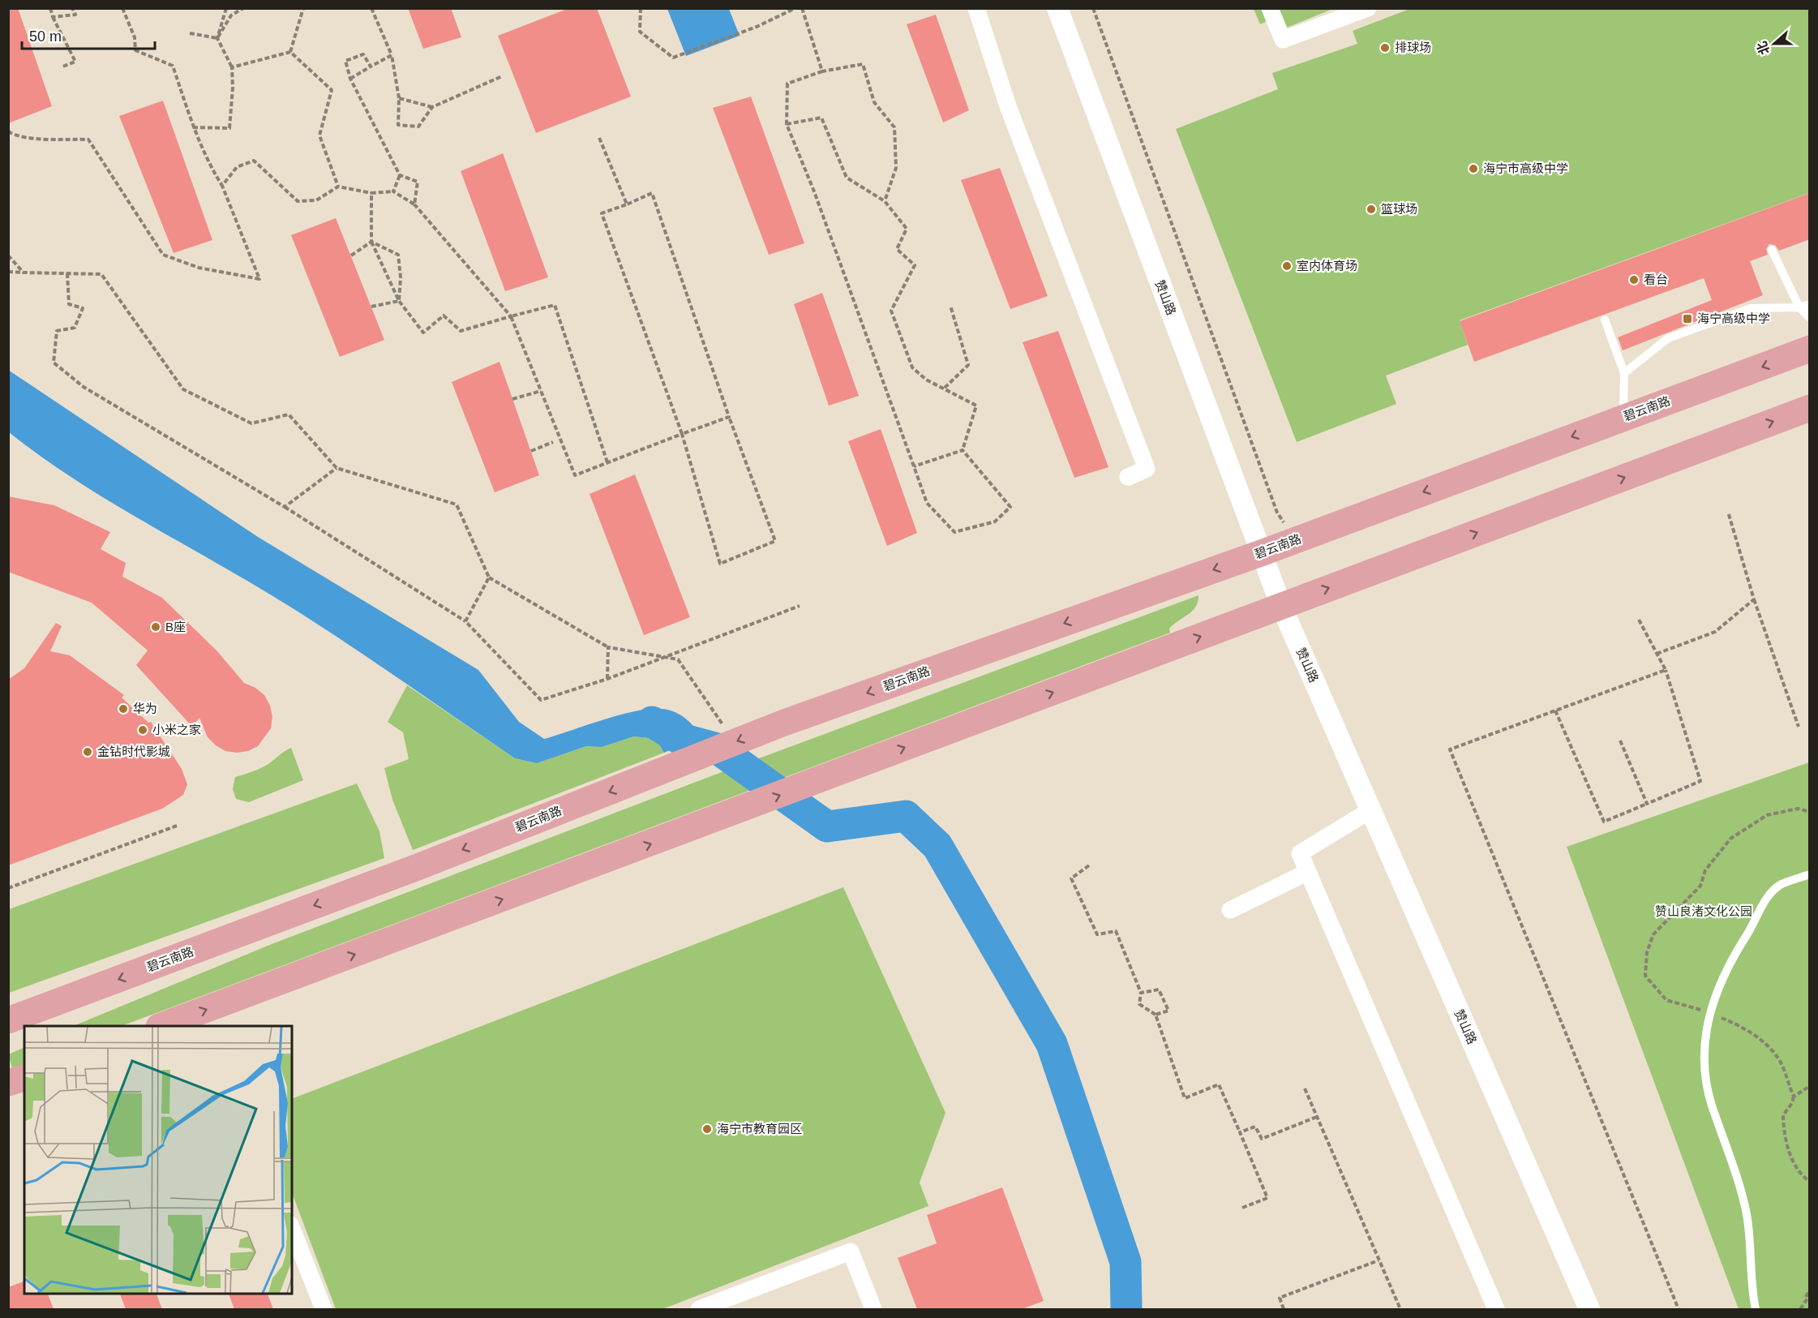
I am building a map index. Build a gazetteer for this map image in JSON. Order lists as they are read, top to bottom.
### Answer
{
  "streets": {
    "main road": ["碧云南路"],
    "street": ["赞山路"]
  },
  "crossings": [
    ["赞山路", "碧云南路"]
  ],
  "parks": ["赞山良渚文化公园"],
  "places": {
    "other": [
      "排球场",
      "海宁市高级中学",
      "篮球场",
      "室内体育场",
      "看台",
      "B座",
      "华为",
      "小米之家",
      "金钻时代影城",
      "海宁市教育园区"
    ],
    "transit": ["海宁高级中学"]
  },
  "scale_bar": "50 m",
  "north": "left"
}
